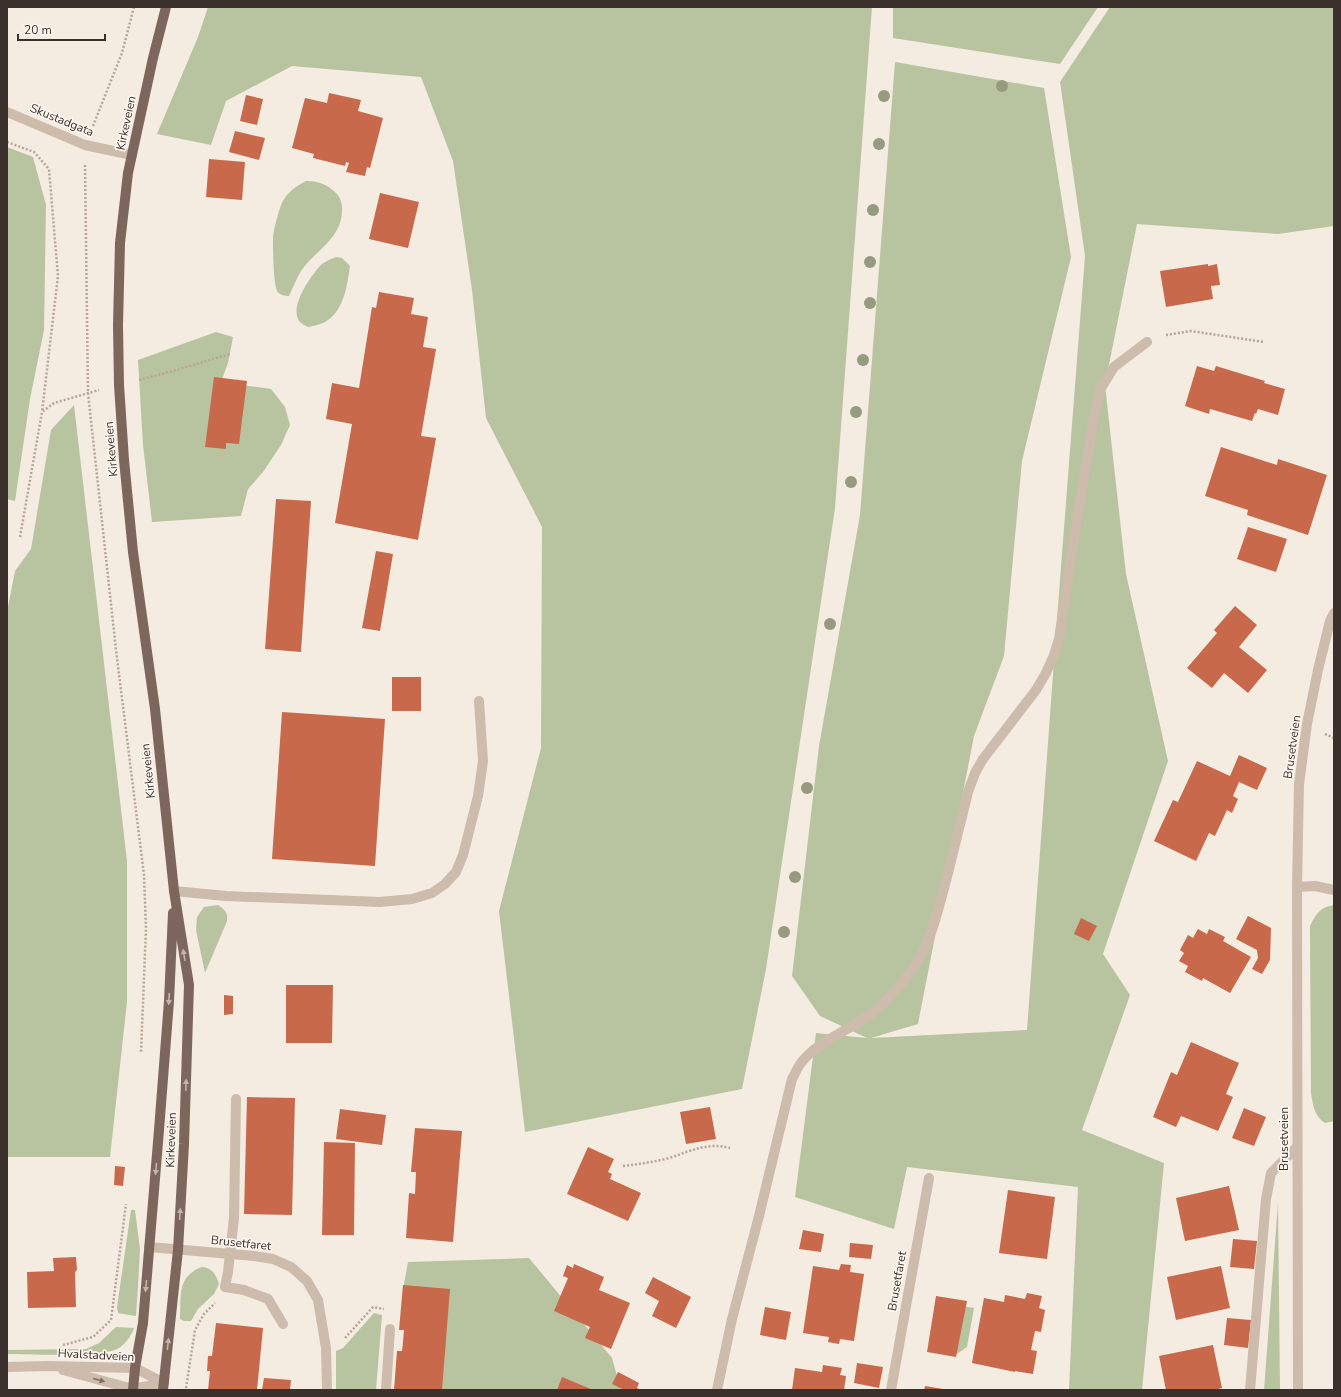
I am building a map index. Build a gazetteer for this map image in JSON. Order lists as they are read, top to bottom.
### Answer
{
  "streets": {
    "main road": ["Kirkeveien"],
    "street": [
      "Skustadgata",
      "Brusetveien",
      "Brusetfaret",
      "Hvalstadveien"
    ]
  },
  "crossings": [
    ["Skustadgata", "Kirkeveien"],
    ["Kirkeveien", "Brusetfaret"],
    ["Kirkeveien", "Hvalstadveien"]
  ],
  "scale_bar": "20 m"
}
